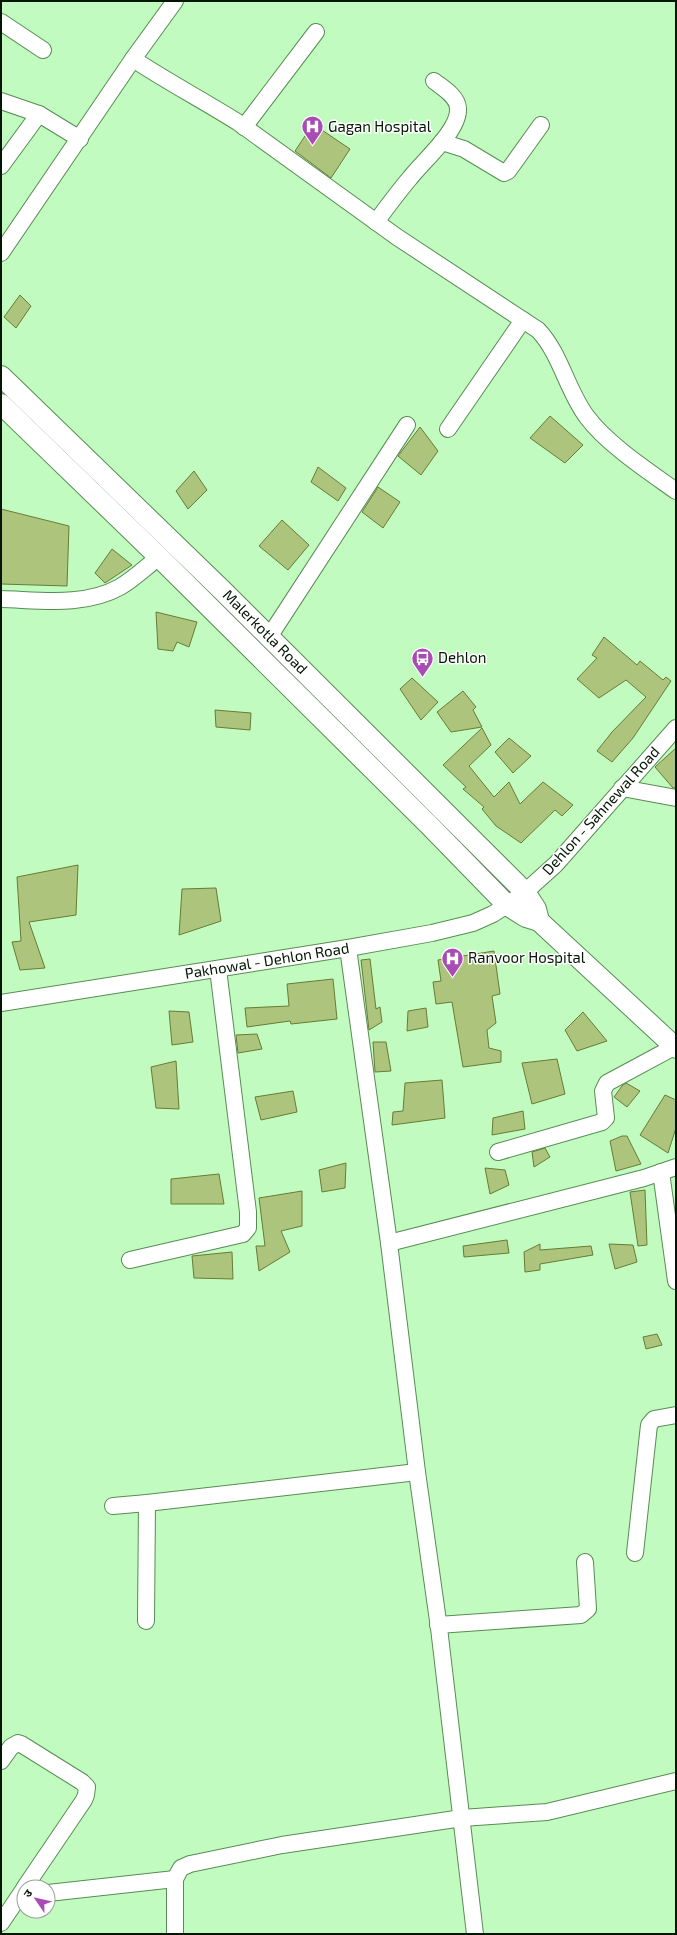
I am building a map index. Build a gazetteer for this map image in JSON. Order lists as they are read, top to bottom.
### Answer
{
  "streets": {
    "main road": ["Malerkotla Road"],
    "street": ["Dehlon - Sahnewal Road", "Pakhowal - Dehlon Road"]
  },
  "crossings": [
    ["Malerkotla Road", "Dehlon - Sahnewal Road"],
    ["Malerkotla Road", "Pakhowal - Dehlon Road"],
    ["Dehlon - Sahnewal Road", "Pakhowal - Dehlon Road"]
  ],
  "places": {
    "hospital": ["Gagan Hospital", "Ranvoor Hospital"],
    "bus stop": ["Dehlon"]
  },
  "north": "top left"
}
